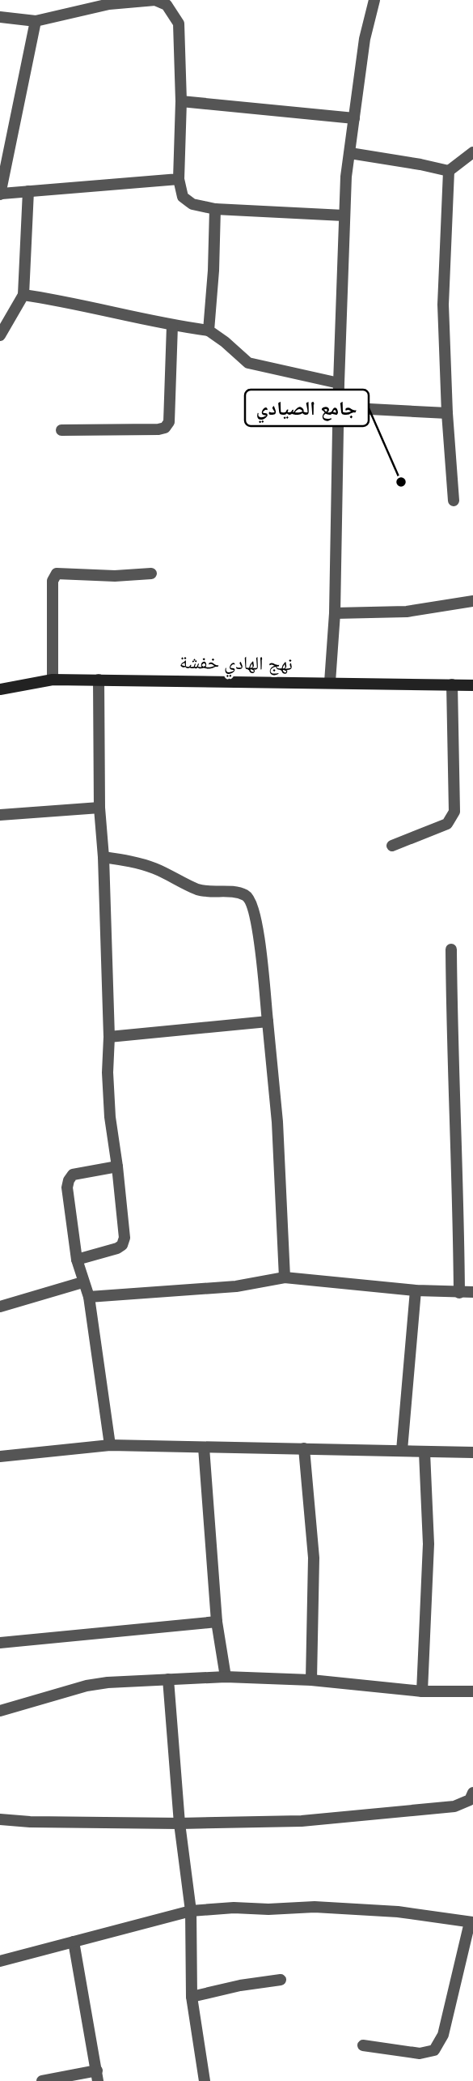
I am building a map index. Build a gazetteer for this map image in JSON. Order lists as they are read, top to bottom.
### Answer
{
  "streets": {
    "main road": ["نهج الهادي خفشة"]
  },
  "places": ["جامع الصيادي"]
}
